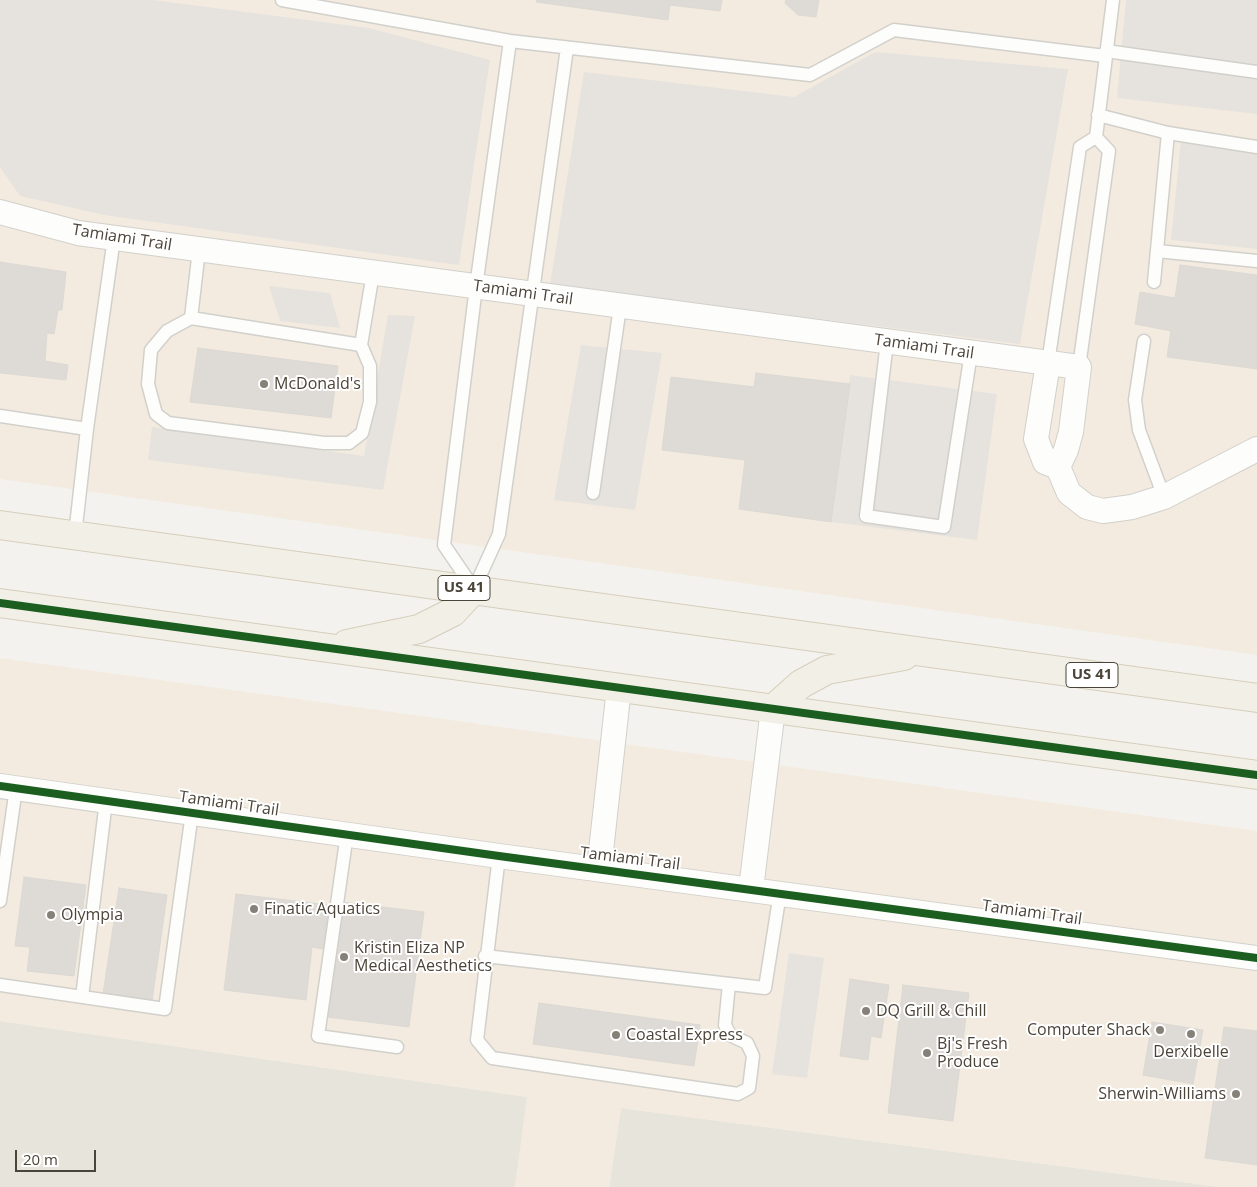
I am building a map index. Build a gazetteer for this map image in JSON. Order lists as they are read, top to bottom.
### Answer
{
  "streets": {
    "main road": ["US 41"],
    "street": ["Tamiami Trail"]
  },
  "places": [
    "McDonald's",
    "Finatic Aquatics",
    "Olympia",
    "Kristin Eliza NP Medical Aesthetics",
    "DQ Grill & Chill",
    "Computer Shack",
    "Derxibelle",
    "Coastal Express",
    "Bj's Fresh Produce",
    "Sherwin-Williams"
  ],
  "scale_bar": "20 m"
}
